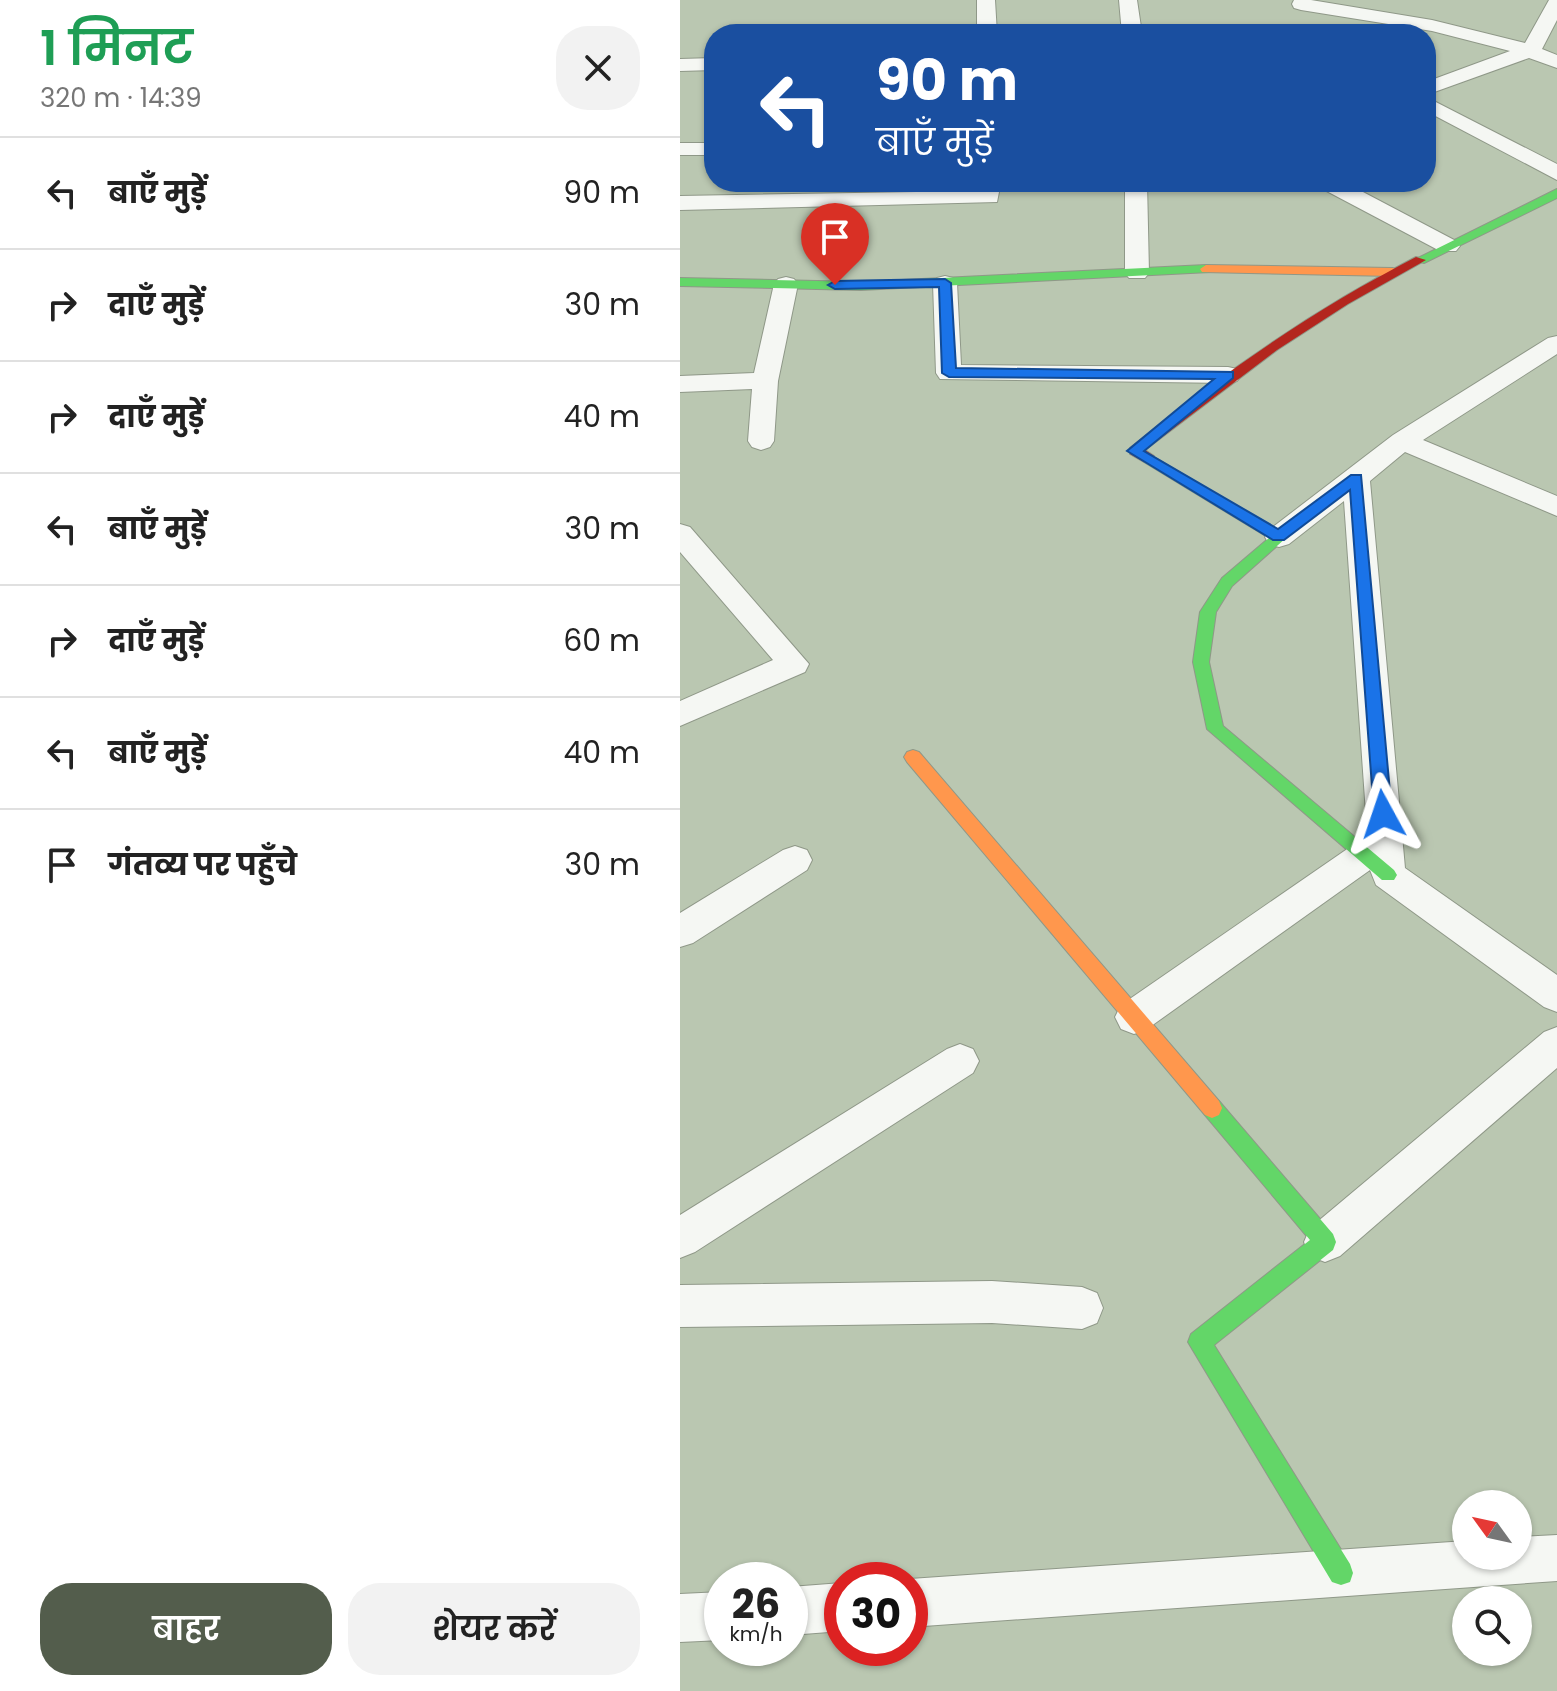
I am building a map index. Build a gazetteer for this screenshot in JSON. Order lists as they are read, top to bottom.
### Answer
{
  "north": "top left",
  "page": {
    "heading": ["1 मिनट", "320 m · 14:39"],
    "turn": ["90 m", "बाएँ मुड़ें"],
    "list": [
      {
        "name": "बाएँ मुड़ें",
        "value": "90 m"
      },
      {
        "name": "दाएँ मुड़ें",
        "value": "30 m"
      },
      {
        "name": "दाएँ मुड़ें",
        "value": "40 m"
      },
      {
        "name": "बाएँ मुड़ें",
        "value": "30 m"
      },
      {
        "name": "दाएँ मुड़ें",
        "value": "60 m"
      },
      {
        "name": "बाएँ मुड़ें",
        "value": "40 m"
      },
      {
        "name": "गंतव्य पर पहुँचे",
        "value": "30 m"
      }
    ],
    "speed": "26 km/h",
    "limit": "30",
    "buttons": ["बाहर", "शेयर करें"]
  }
}
